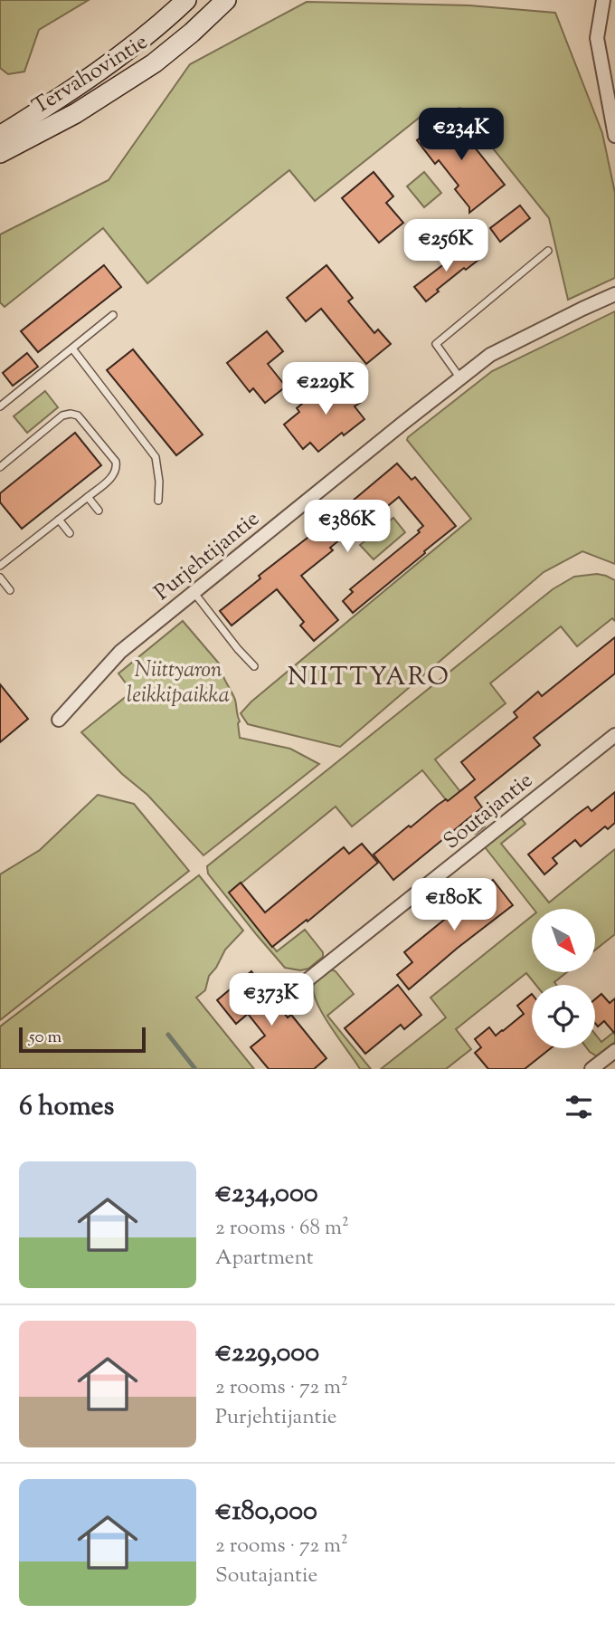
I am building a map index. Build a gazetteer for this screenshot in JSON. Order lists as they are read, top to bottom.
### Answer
{
  "streets": {
    "main road": ["Tervahovintie"],
    "street": ["Purjehtijantie", "Soutajantie"]
  },
  "districts": ["NIITTYARO"],
  "parks": ["Niittyaron leikkipaikka"],
  "scale_bar": "50 m",
  "north": "bottom right",
  "page": {
    "price": [
      "€234K",
      "€256K",
      "€229K",
      "€386K",
      "€180K",
      "€373K"
    ],
    "scale": "50 m",
    "heading": "6 homes",
    "list": [
      {
        "name": "€234,000",
        "note": "2 rooms · 68 m² · Apartment"
      },
      {
        "name": "€229,000",
        "note": "2 rooms · 72 m² · Purjehtijantie"
      },
      {
        "name": "€180,000",
        "note": "2 rooms · 72 m² · Soutajantie"
      }
    ]
  }
}
